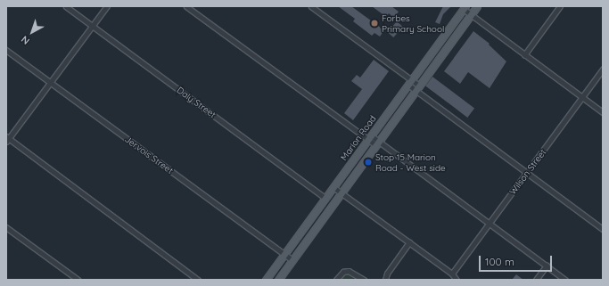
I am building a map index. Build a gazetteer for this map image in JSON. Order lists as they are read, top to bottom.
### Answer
{
  "streets": {
    "main road": ["Marion Road"],
    "street": ["Daly Street", "Jervois Street", "Wilson Street"]
  },
  "crossings": [
    ["Daly Street", "Marion Road"],
    ["Marion Road", "Jervois Street"]
  ],
  "places": ["Forbes Primary School", "Stop 15 Marion Road - West side"],
  "scale_bar": "100 m",
  "north": "bottom left"
}
